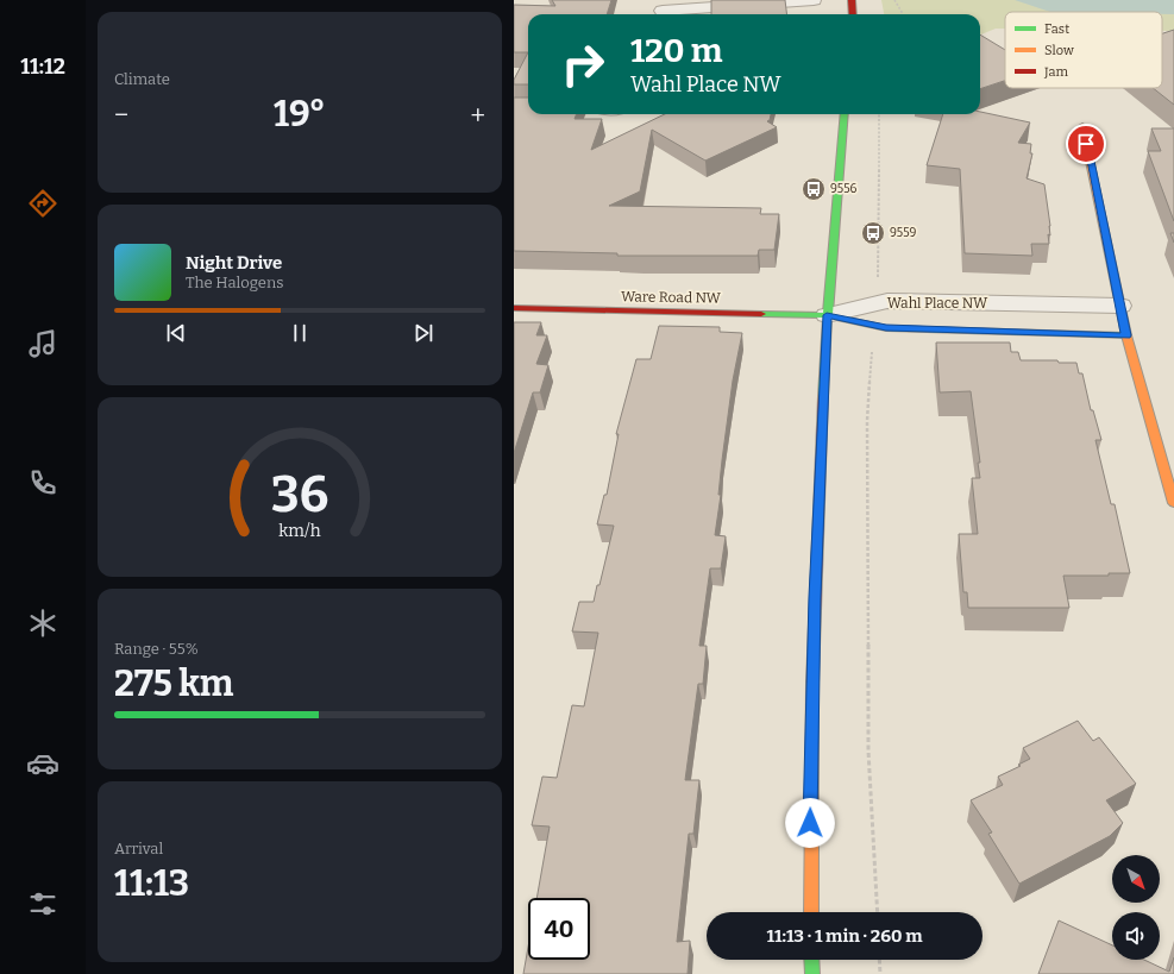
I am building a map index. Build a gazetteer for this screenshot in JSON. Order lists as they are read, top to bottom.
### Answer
{
  "streets": {
    "street": ["Ware Road NW", "Wahl Place NW"]
  },
  "crossings": [
    ["Ware Road NW", "Wahl Place NW"]
  ],
  "places": {
    "bus stop": ["9556", "9559"]
  },
  "legend": ["Fast", "Slow", "Jam"],
  "north": "bottom right",
  "page": {
    "tabs": "11:12",
    "tile": [
      "Climate",
      ["Range · 55%", "275 km"],
      ["Arrival", "11:13"]
    ],
    "turn": ["120 m", "Wahl Place NW"],
    "heat": ["−", "19°", "+"],
    "song": ["Night Drive", "The Halogens"],
    "limit": "40",
    "trip": "11:13 · 1 min · 260 m",
    "gauge": ["36", "km/h"]
  }
}
